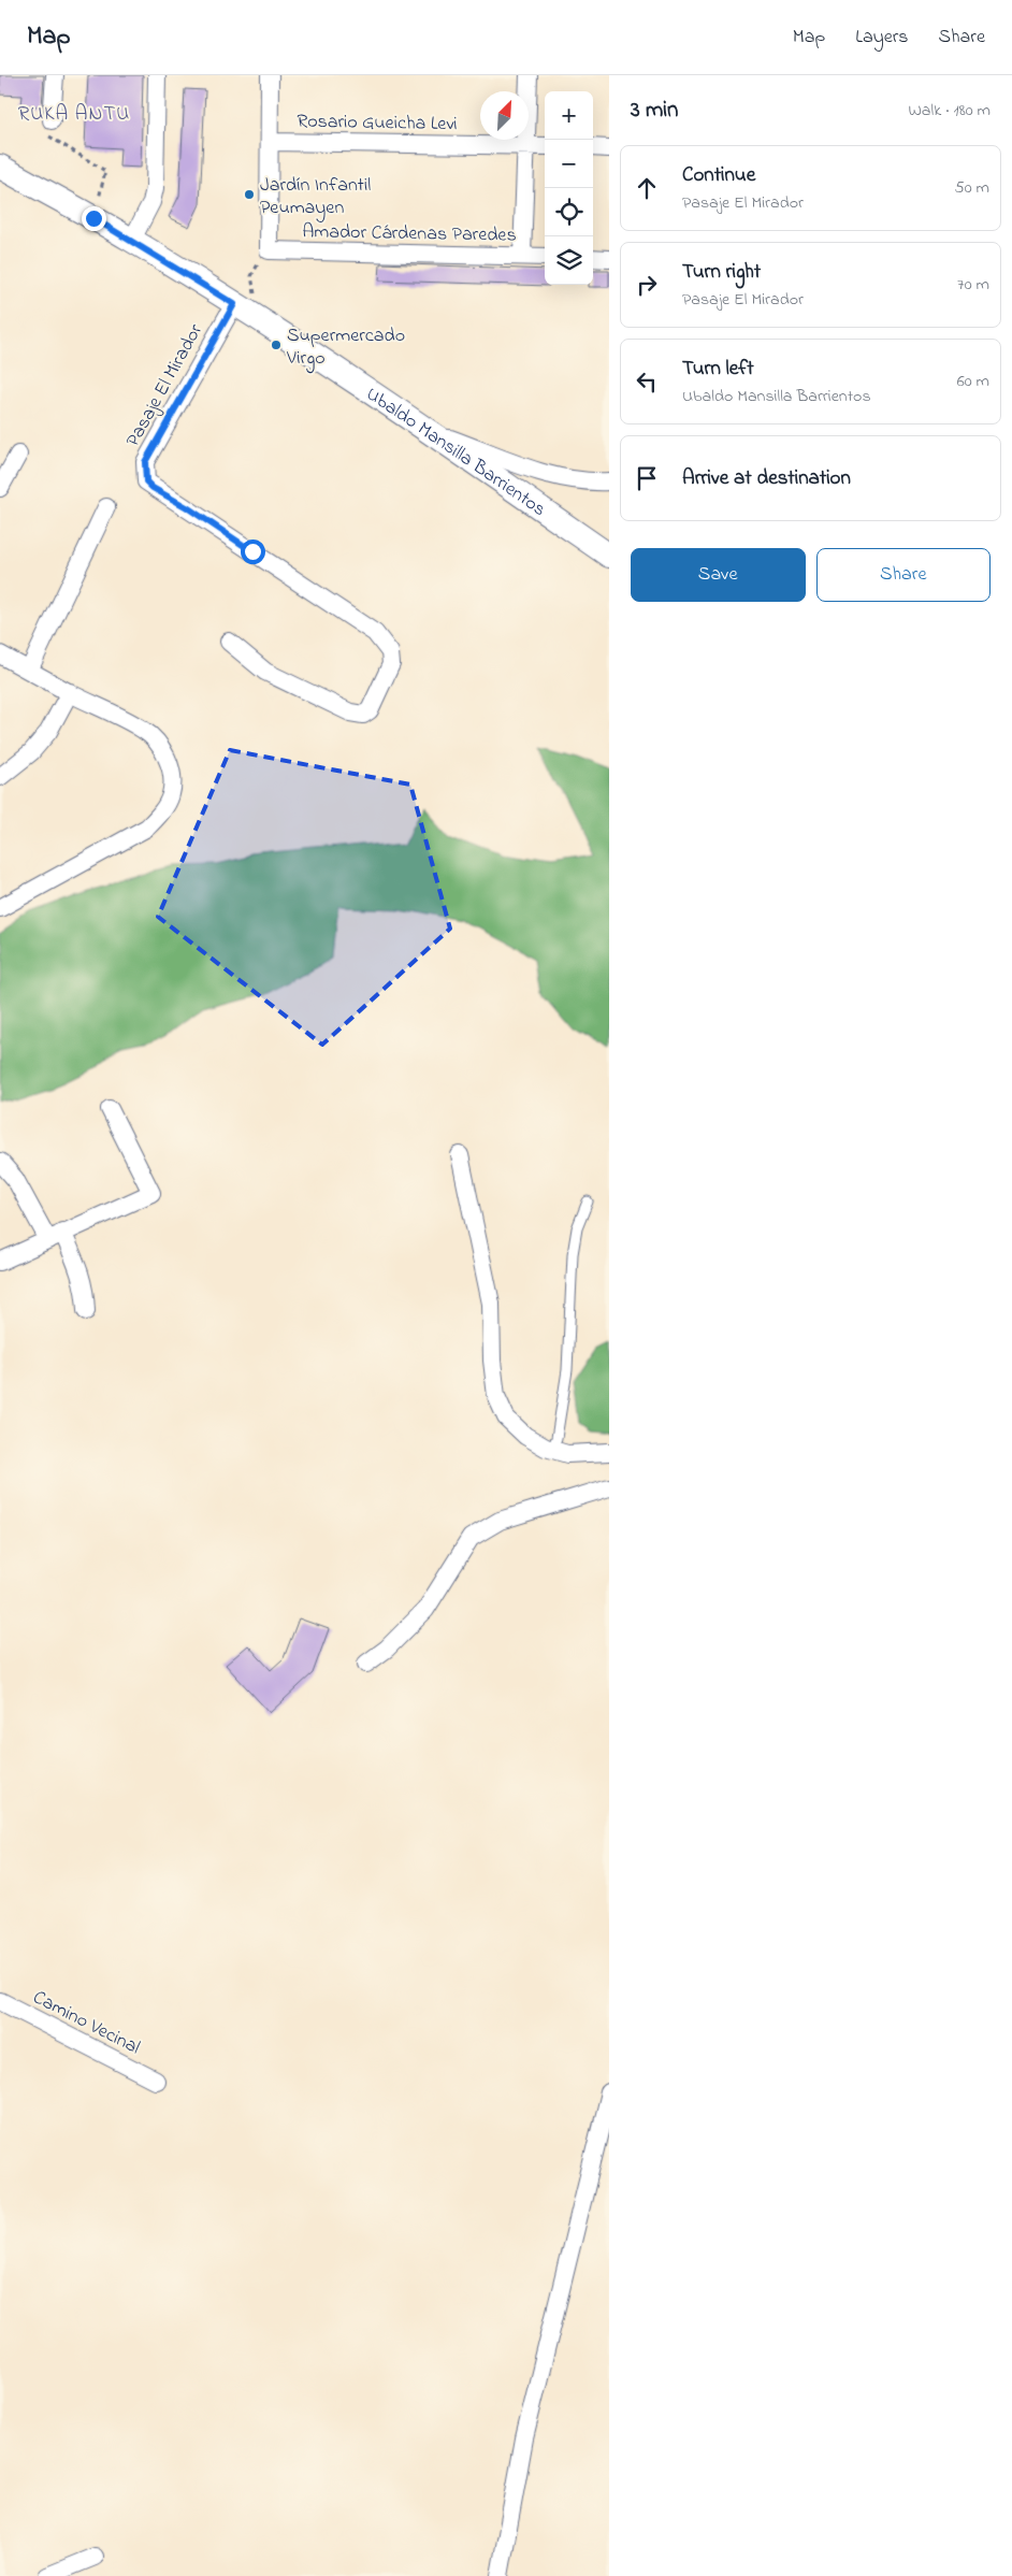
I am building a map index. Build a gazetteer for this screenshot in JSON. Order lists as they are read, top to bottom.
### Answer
{
  "streets": {
    "street": [
      "Rosario Gueicha Levi",
      "Amador Cárdenas Paredes",
      "Pasaje El Mirador",
      "Ubaldo Mansilla Barrientos",
      "Camino Vecinal"
    ]
  },
  "crossings": [
    ["Pasaje El Mirador", "Ubaldo Mansilla Barrientos"]
  ],
  "districts": ["RUKA ANTU"],
  "places": ["Jardín Infantil Peumayen", "Supermercado Virgo"],
  "north": "top right",
  "page": {
    "header": "Map",
    "nav": ["Map", "Layers", "Share"],
    "heading": ["3 min", "Walk · 180 m"],
    "map_buttons": ["+", "−"],
    "list": [
      ["Continue", "Pasaje El Mirador", "50 m"],
      ["Turn right", "Pasaje El Mirador", "70 m"],
      ["Turn left", "Ubaldo Mansilla Barrientos", "60 m"],
      "Arrive at destination"
    ],
    "buttons": ["Save", "Share"]
  }
}
